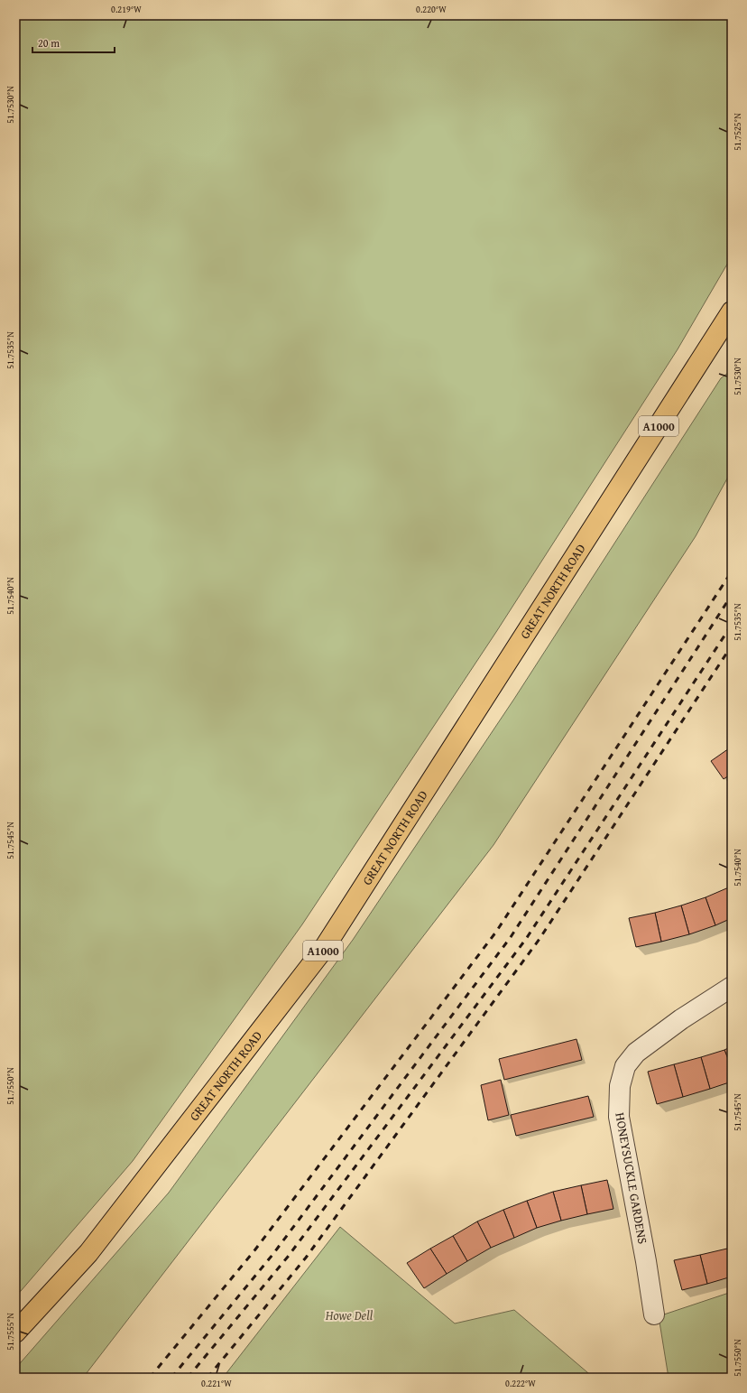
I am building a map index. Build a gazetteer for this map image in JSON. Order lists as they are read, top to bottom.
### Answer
{
  "streets": {
    "main road": ["A1000", "GREAT NORTH ROAD"],
    "street": ["HONEYSUCKLE GARDENS"]
  },
  "parks": ["Howe Dell"],
  "scale_bar": "20 m",
  "coordinates": [
    "0.219°W",
    "0.220°W",
    "51.7530°N",
    "51.7525°N",
    "51.7535°N",
    "51.7540°N",
    "51.7545°N",
    "51.7550°N",
    "51.7555°N",
    "0.221°W",
    "0.222°W"
  ]
}
